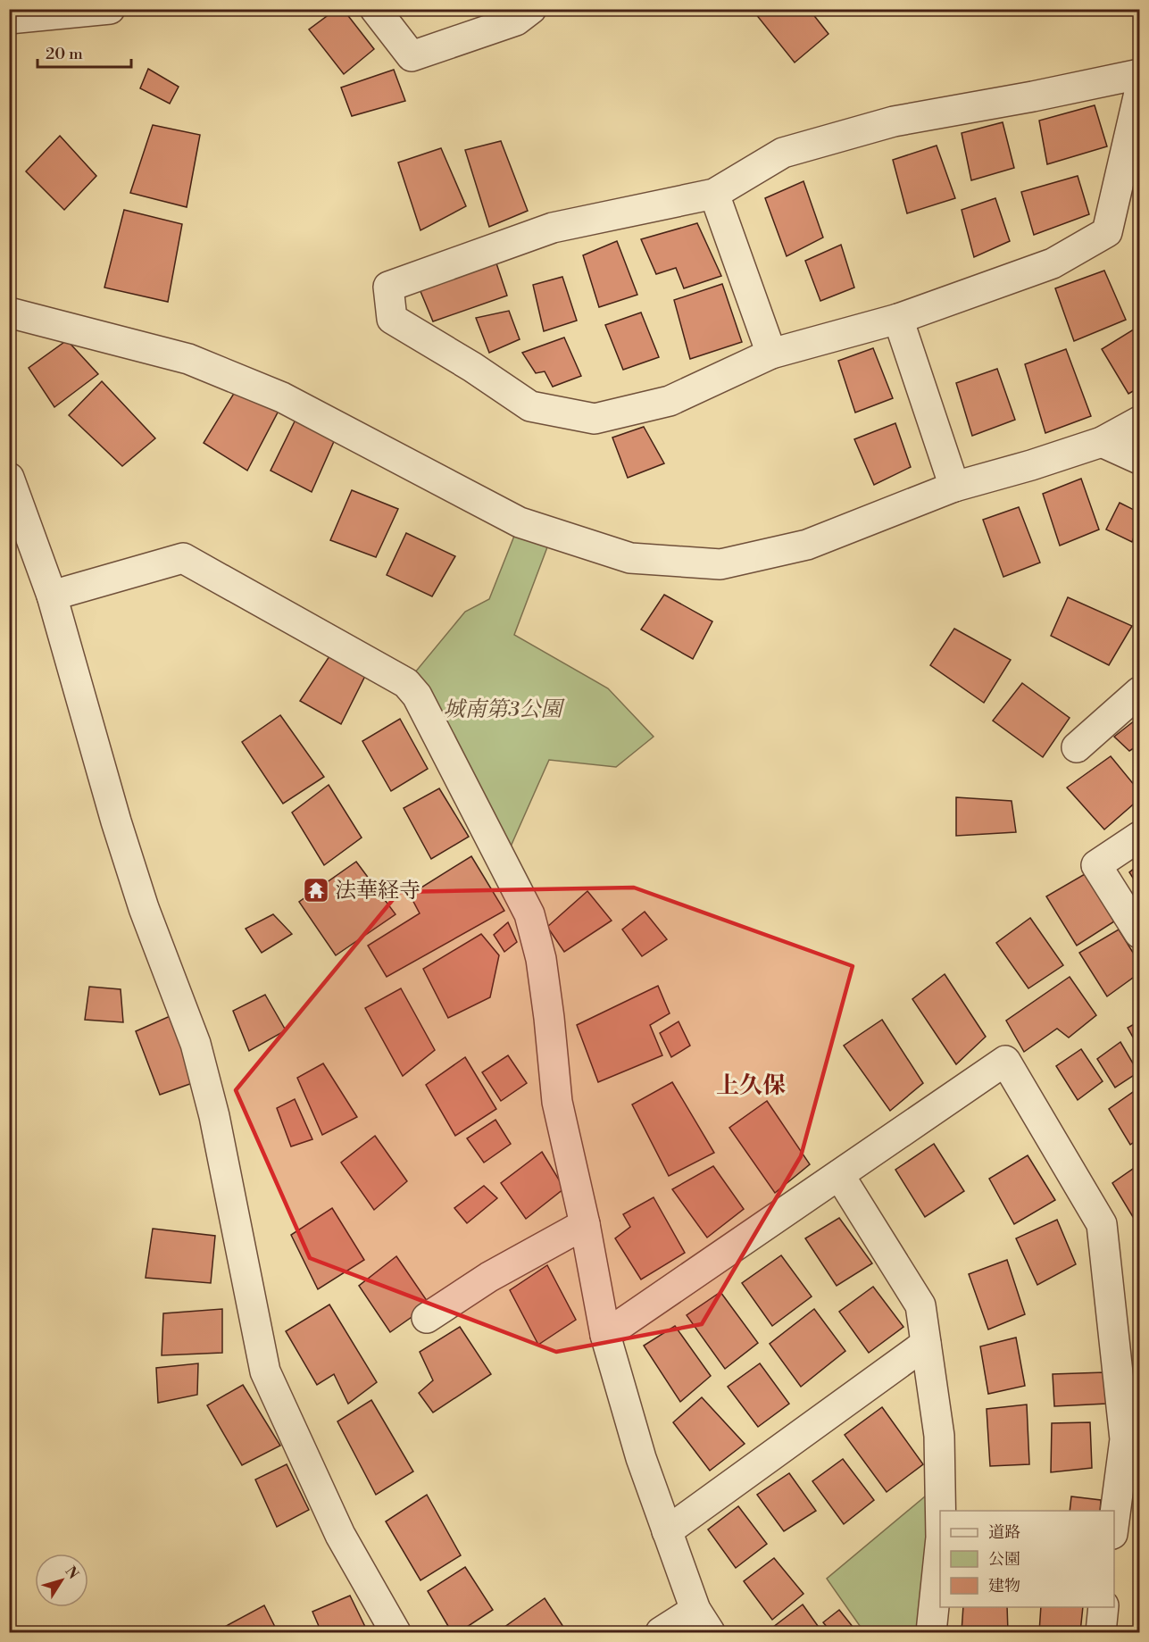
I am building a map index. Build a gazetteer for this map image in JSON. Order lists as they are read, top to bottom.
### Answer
{
  "districts": ["上久保"],
  "parks": ["城南第3公園"],
  "places": {
    "temple": ["法華経寺"]
  },
  "legend": ["道路", "公園", "建物"],
  "scale_bar": "20 m",
  "north": "top right"
}
